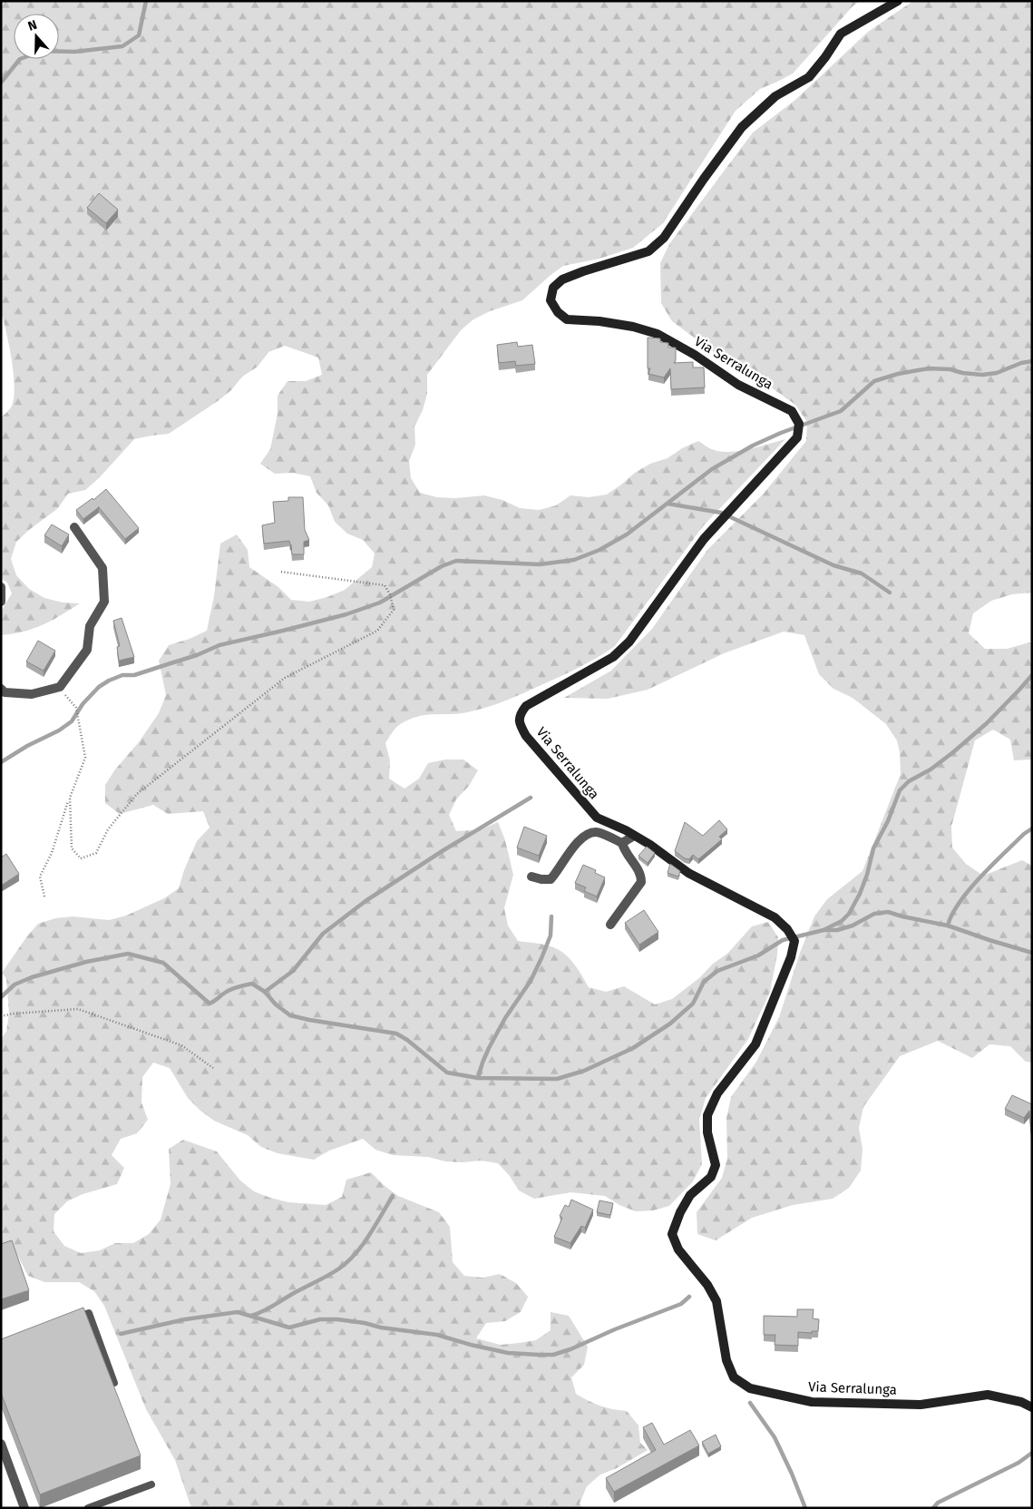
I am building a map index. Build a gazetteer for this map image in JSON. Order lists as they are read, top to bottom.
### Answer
{
  "streets": {
    "street": ["Via Serralunga"]
  },
  "north": "top"
}
